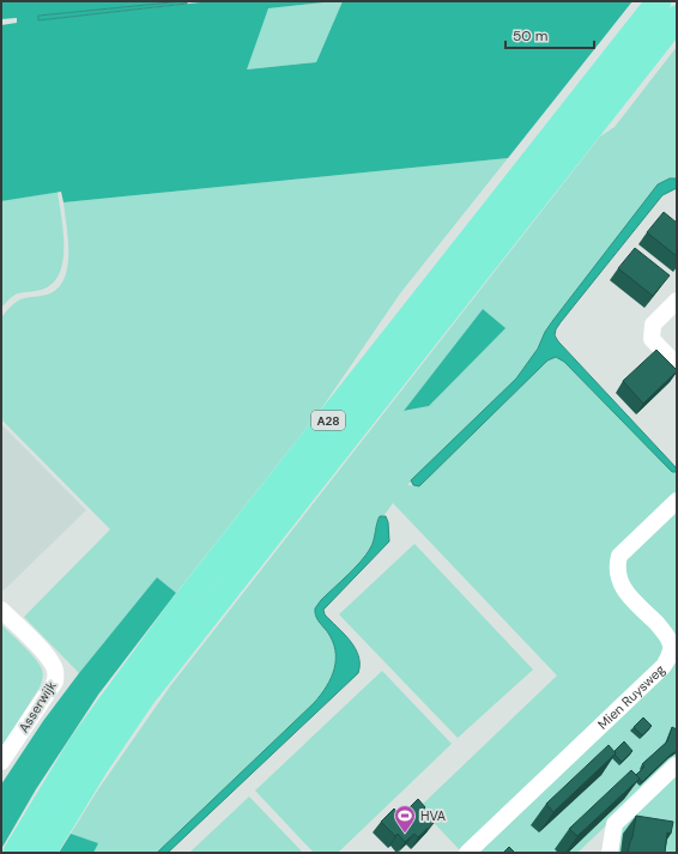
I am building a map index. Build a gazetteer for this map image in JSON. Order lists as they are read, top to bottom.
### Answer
{
  "streets": {
    "highway": ["A28"],
    "street": ["Mien Ruysweg", "Asserwijk"]
  },
  "places": {
    "sports": ["HVA"]
  },
  "scale_bar": "50 m"
}
